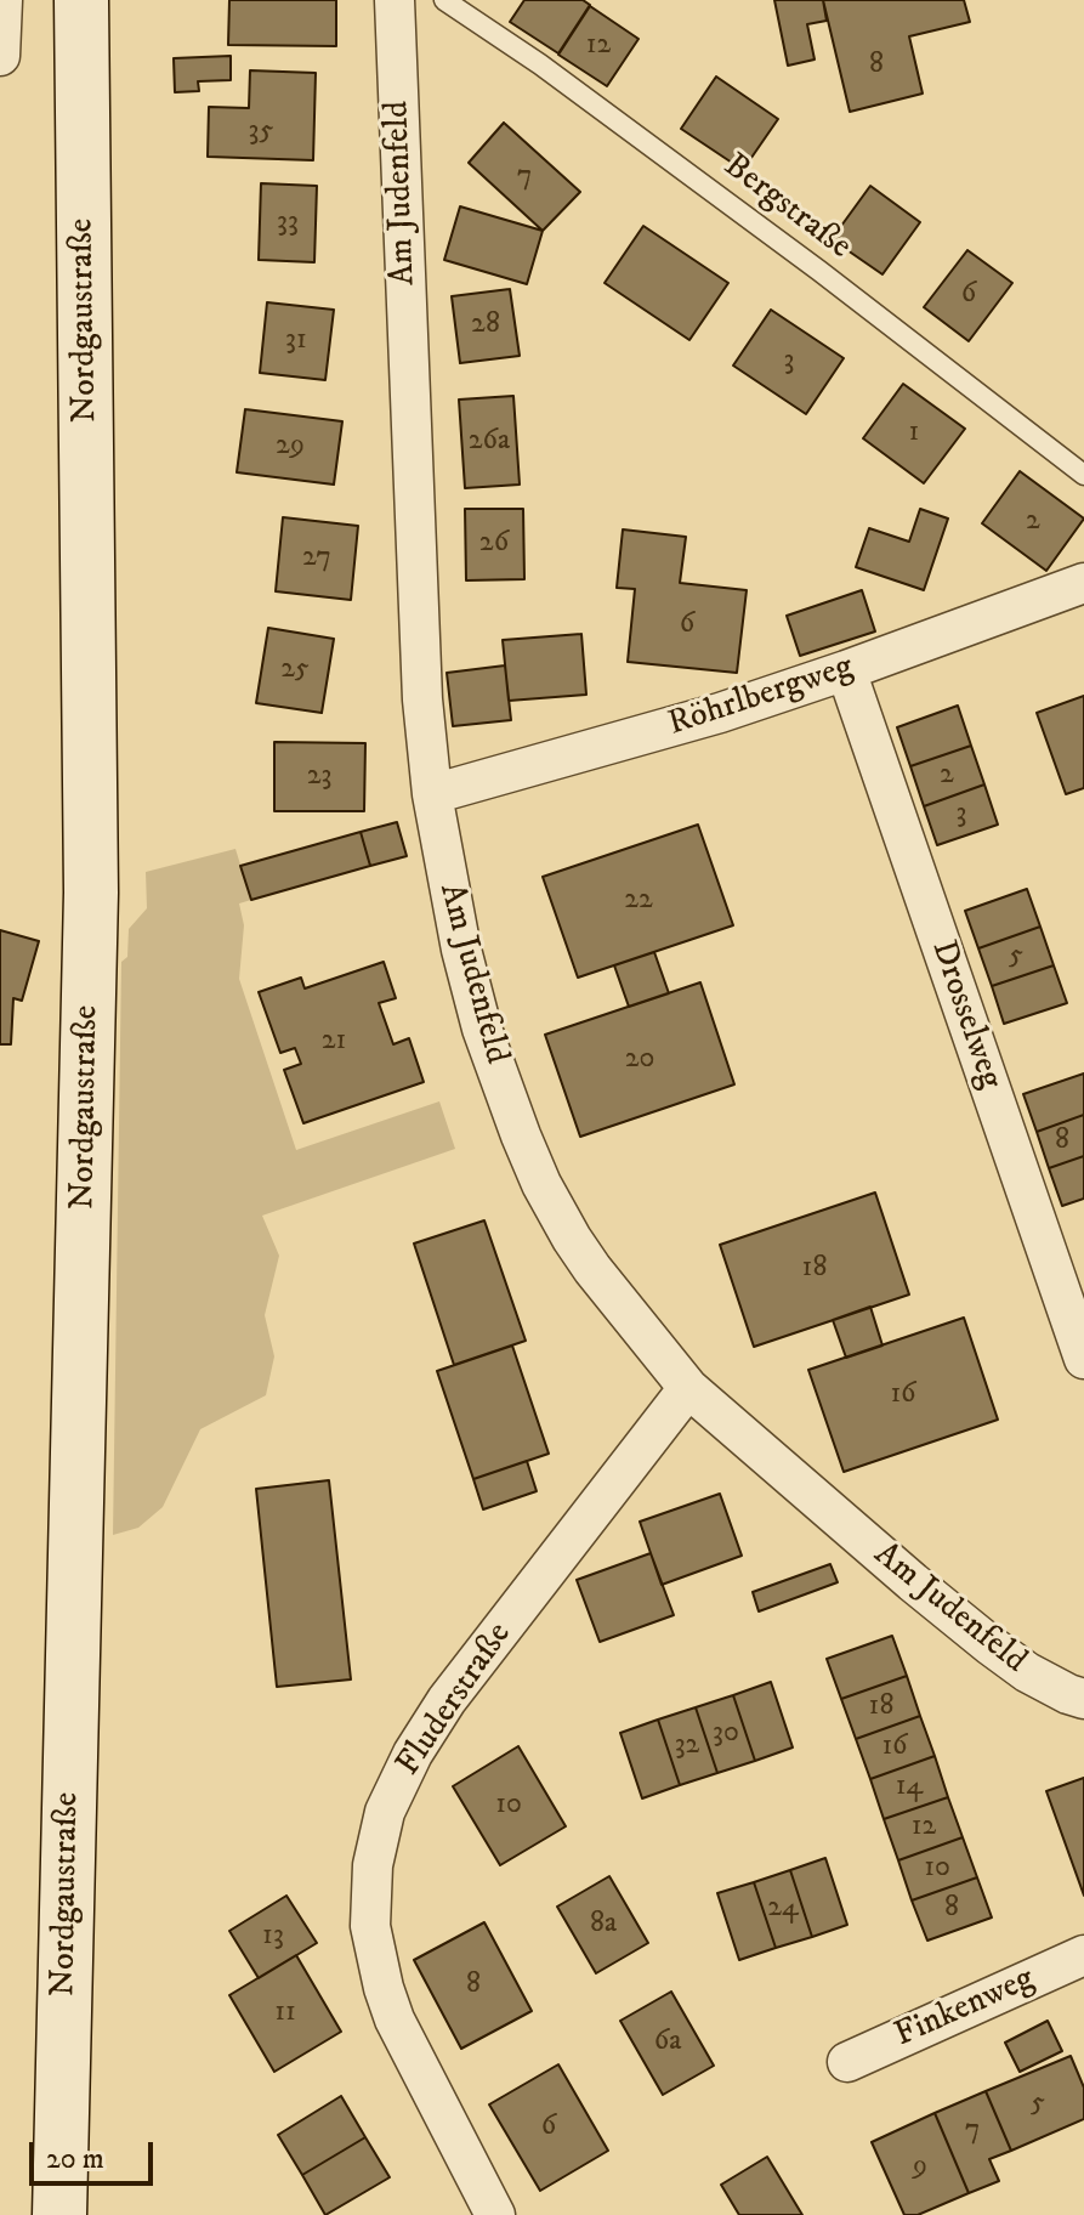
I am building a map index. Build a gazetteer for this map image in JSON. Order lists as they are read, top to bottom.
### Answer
{
  "streets": {
    "main road": ["Nordgaustraße"],
    "street": [
      "Am Judenfeld",
      "Röhrlbergweg",
      "Drosselweg",
      "Fluderstraße",
      "Finkenweg"
    ],
    "lane": ["Bergstraße"]
  },
  "crossings": [
    ["Am Judenfeld", "Röhrlbergweg"],
    ["Am Judenfeld", "Fluderstraße"],
    ["Röhrlbergweg", "Drosselweg"]
  ],
  "house_numbers": [
    "12",
    "8",
    "35",
    "7",
    "33",
    "6",
    "28",
    "31",
    "3",
    "1",
    "26a",
    "29",
    "2",
    "26",
    "27",
    "6",
    "25",
    "2",
    "23",
    "3",
    "22",
    "5",
    "21",
    "20",
    "8",
    "18",
    "16",
    "18",
    "30",
    "32",
    "16",
    "14",
    "10",
    "12",
    "10",
    "24",
    "8",
    "8a",
    "13",
    "8",
    "11",
    "6a",
    "5",
    "6",
    "7",
    "9"
  ],
  "scale_bar": "20 m"
}
